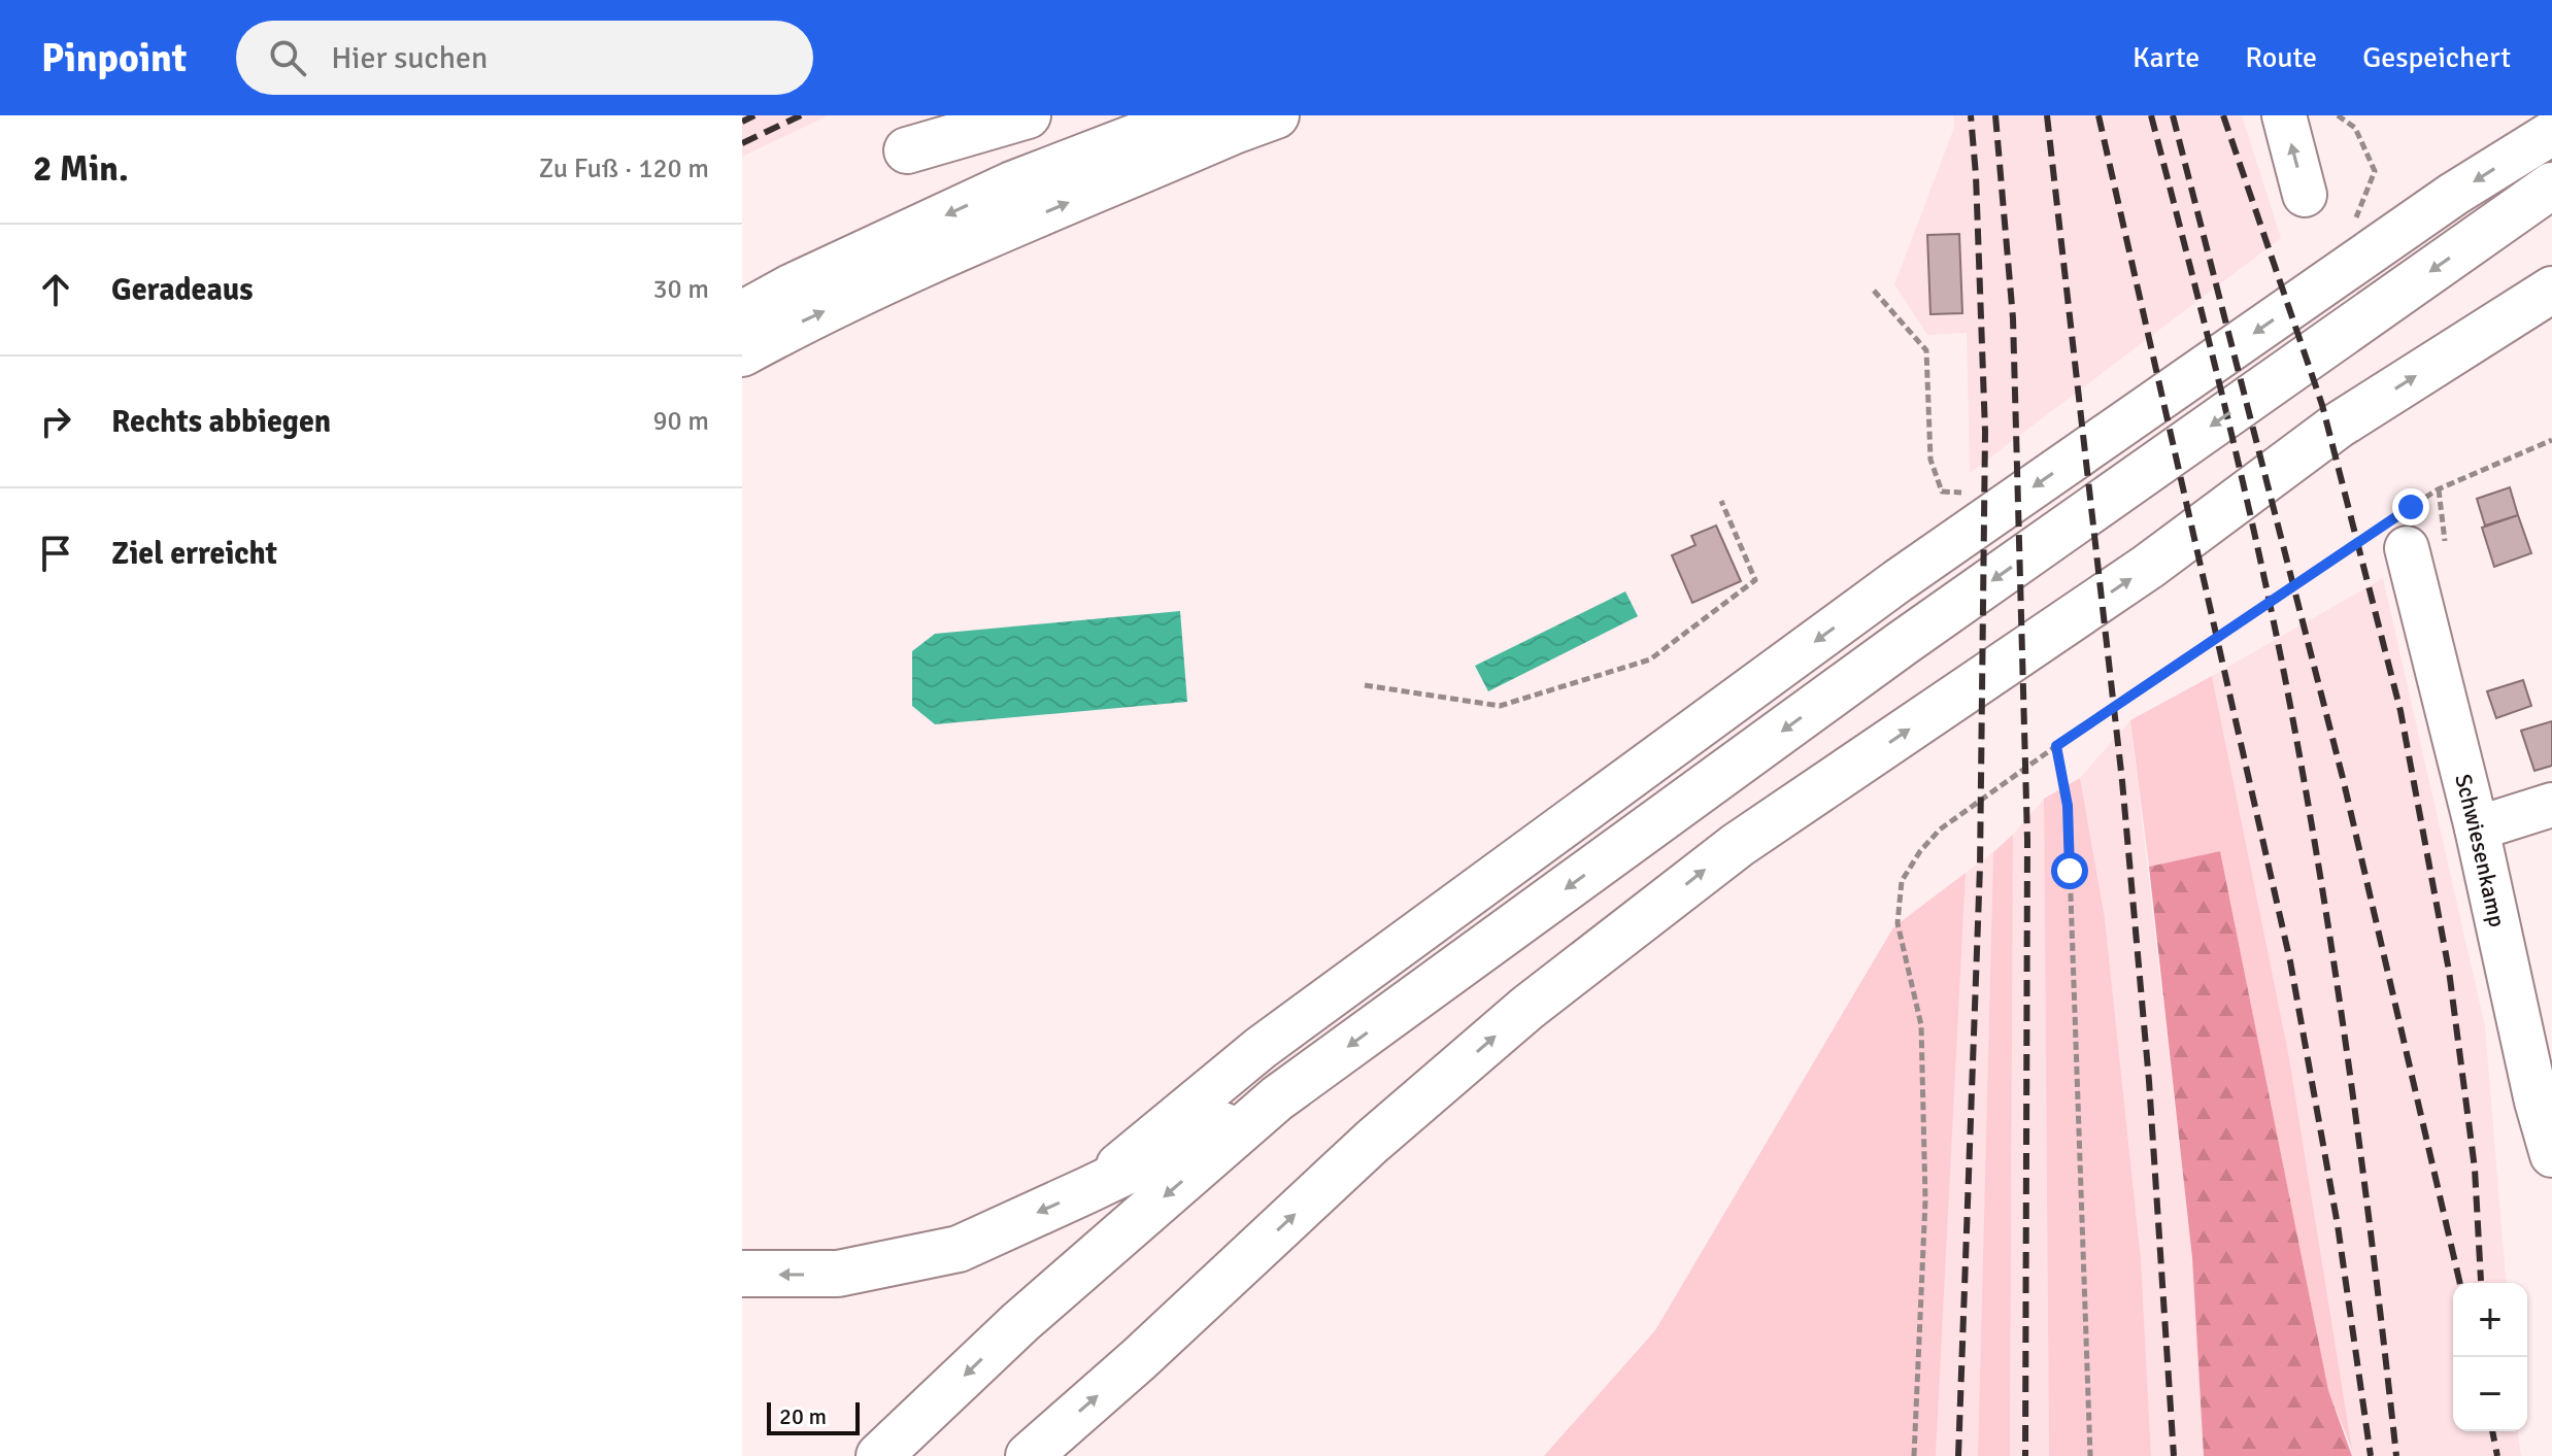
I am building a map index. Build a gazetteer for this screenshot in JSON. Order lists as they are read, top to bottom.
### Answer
{
  "streets": {
    "street": ["Schwiesenkamp"]
  },
  "scale_bar": "20 m",
  "page": {
    "header": "Pinpoint",
    "search": "Hier suchen",
    "nav": ["Karte", "Route", "Gespeichert"],
    "heading": ["2 Min.", "Zu Fuß · 120 m"],
    "list": [
      ["Geradeaus", "30 m"],
      ["Rechts abbiegen", "90 m"],
      "Ziel erreicht"
    ],
    "map_buttons": ["+", "−"],
    "scale": "20 m"
  }
}
